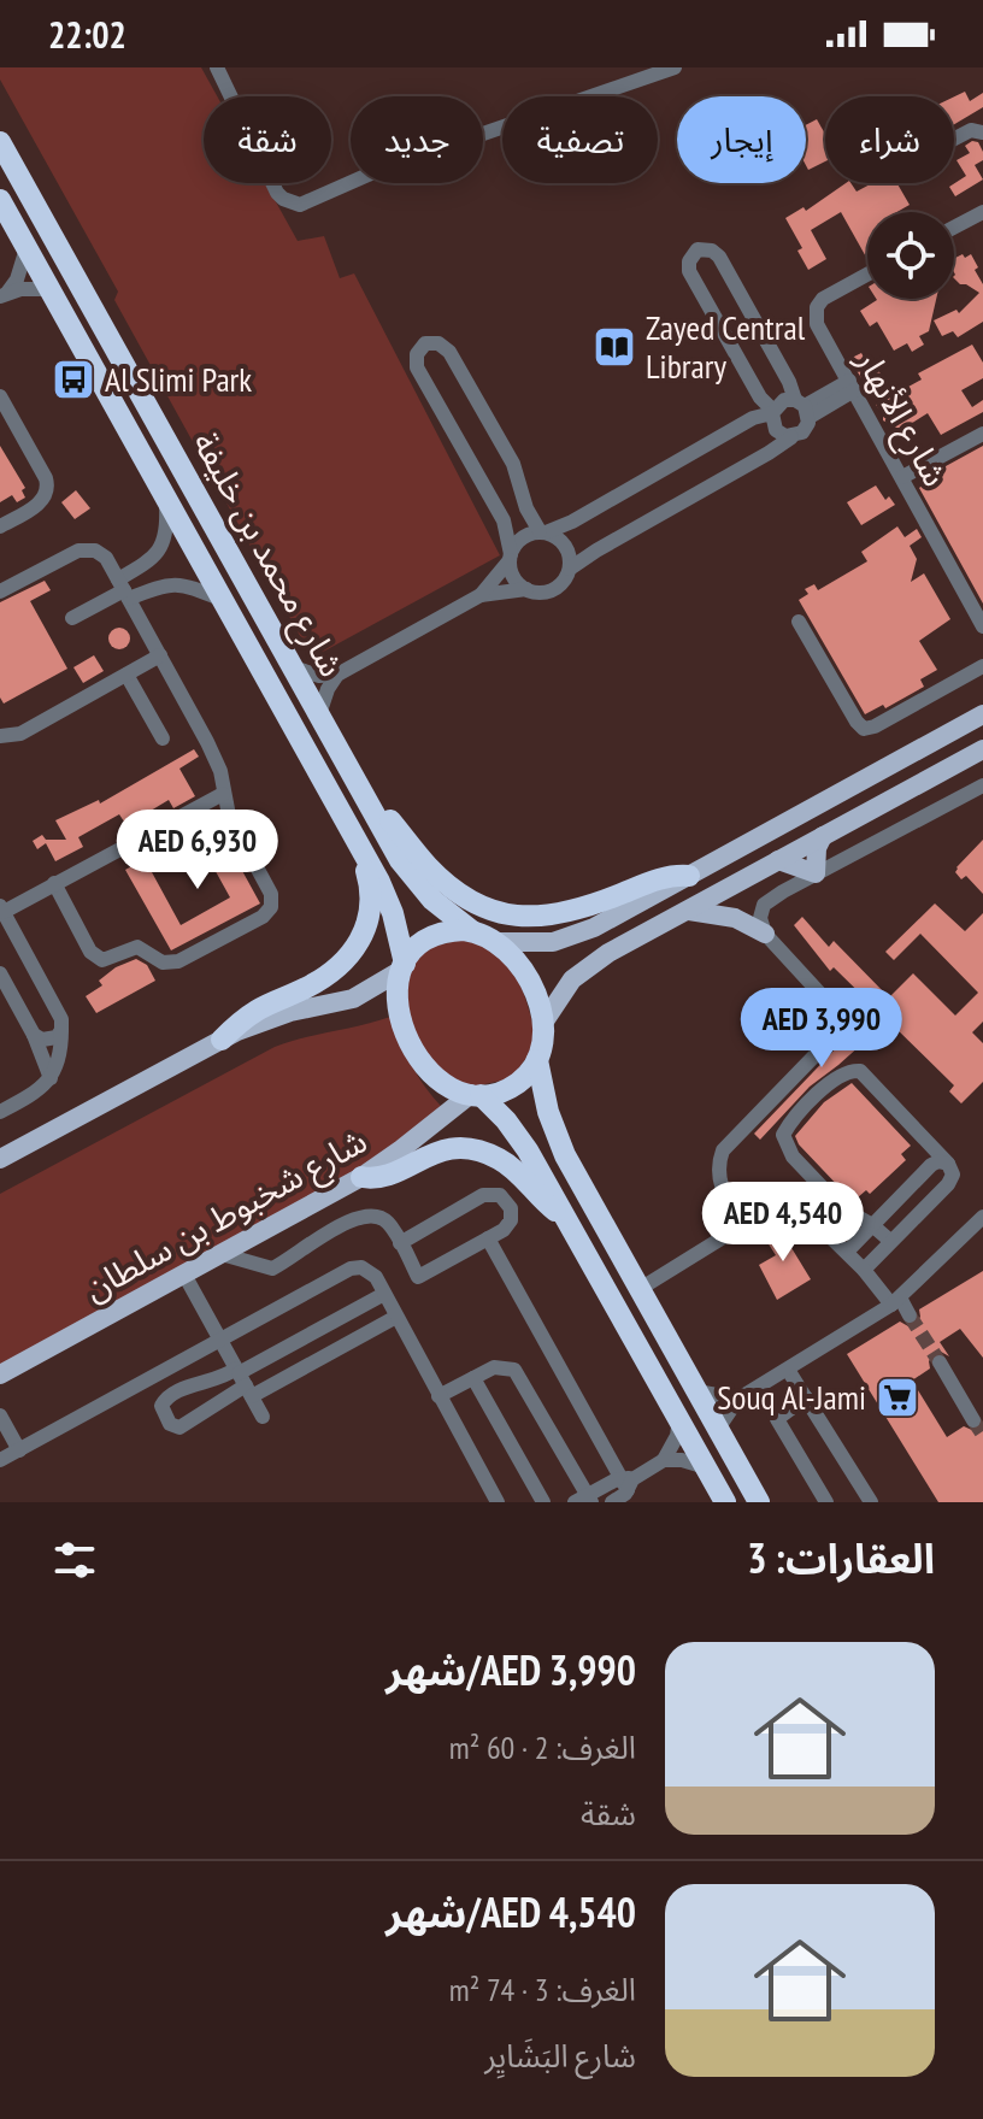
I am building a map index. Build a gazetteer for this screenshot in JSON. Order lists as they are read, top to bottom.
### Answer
{
  "streets": {
    "highway": ["شارع محمد بن خليفة"],
    "main road": ["شارع شخبوط بن سلطان"],
    "street": ["شارع الأنهار"]
  },
  "crossings": [
    ["شارع محمد بن خليفة", "شارع شخبوط بن سلطان"]
  ],
  "places": {
    "library": ["Zayed Central Library"],
    "bus stop": ["Al Slimi Park"],
    "supermarket": ["Souq Al-Jami"]
  },
  "page": {
    "status": "22:02",
    "chip": [
      "شراء",
      "إيجار",
      "تصفية",
      "جديد",
      "شقة"
    ],
    "price": ["AED 6,930", "AED 3,990", "AED 4,540"],
    "heading": "العقارات: 3",
    "list": [
      {
        "name": "AED 3,990/شهر",
        "note": "الغرف: 2 · 60 m² · شقة"
      },
      {
        "name": "AED 4,540/شهر",
        "note": "الغرف: 3 · 74 m² · شارع البَشَايِر"
      }
    ]
  }
}
